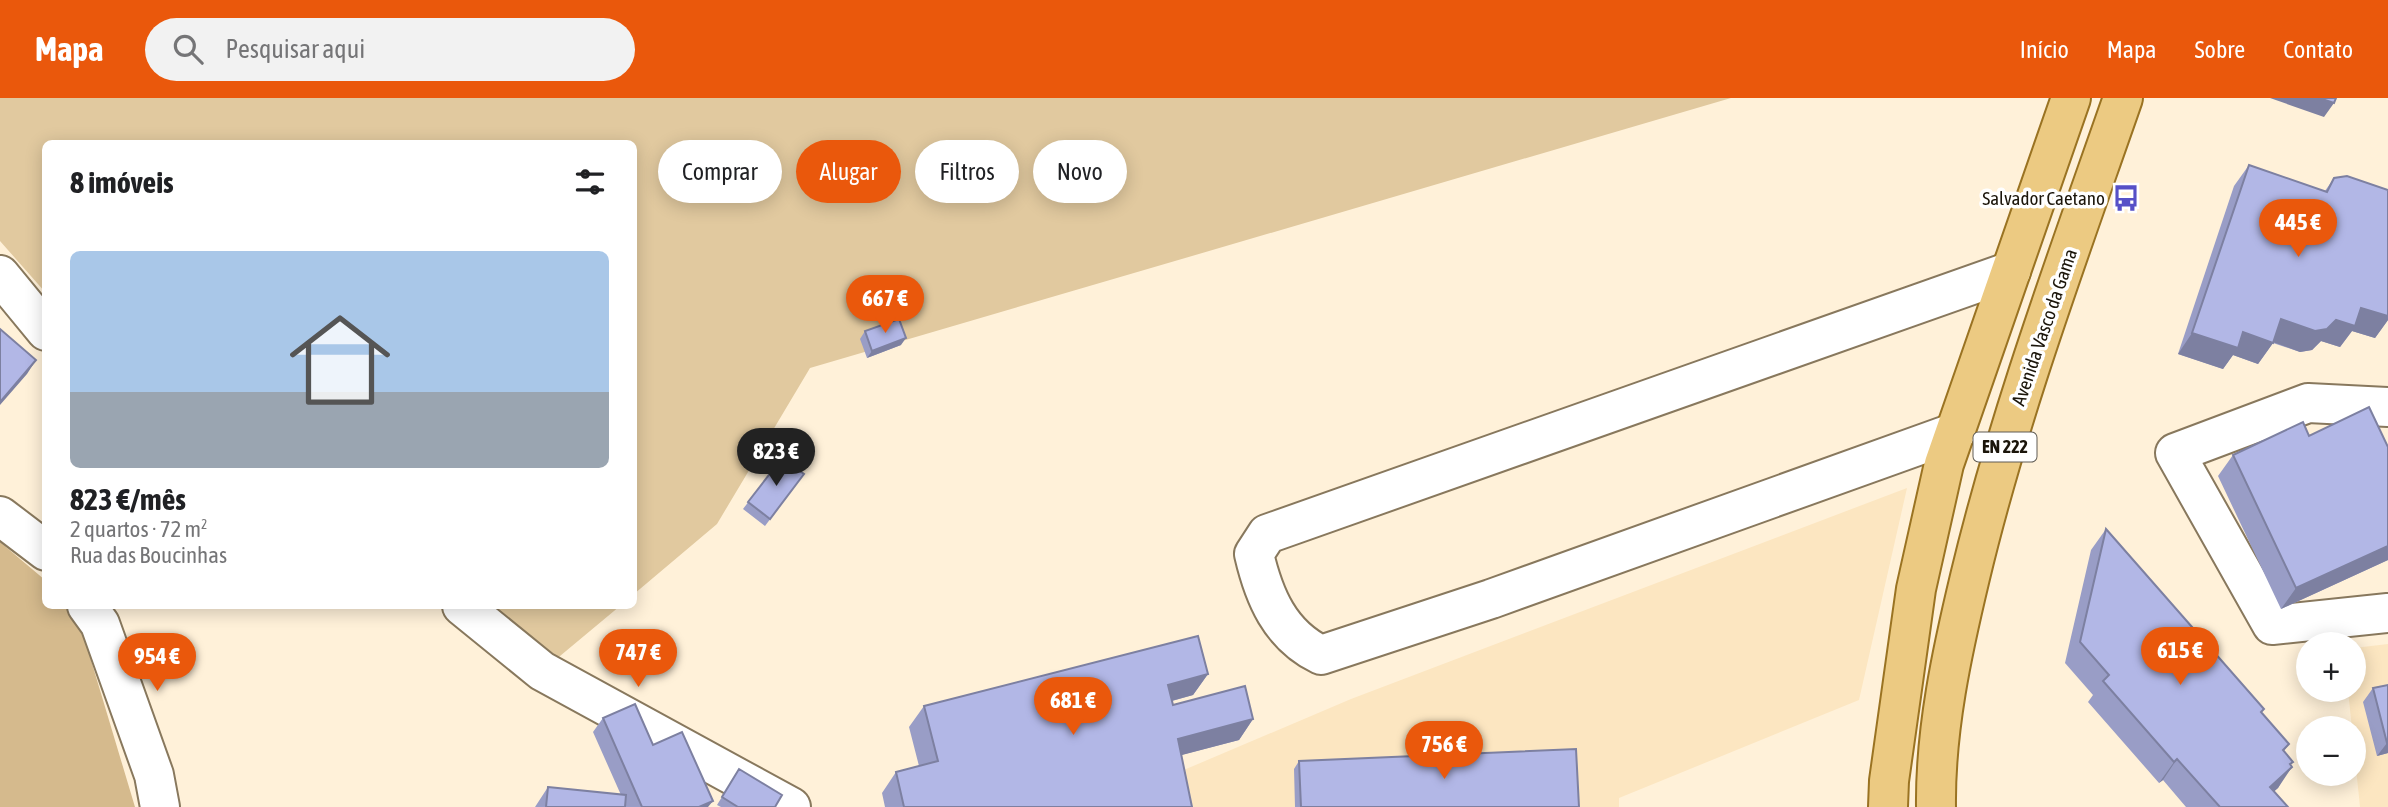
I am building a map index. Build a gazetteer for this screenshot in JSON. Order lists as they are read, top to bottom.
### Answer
{
  "streets": {
    "main road": ["Avenida Vasco da Gama", "EN 222"]
  },
  "places": {
    "bus stop": ["Salvador Caetano"]
  },
  "page": {
    "header": "Mapa",
    "search": "Pesquisar aqui",
    "nav": [
      "Início",
      "Mapa",
      "Sobre",
      "Contato"
    ],
    "chip": [
      "Comprar",
      "Alugar",
      "Filtros",
      "Novo"
    ],
    "heading": "8 imóveis",
    "price": [
      "445 €",
      "667 €",
      "823 €",
      "615 €",
      "747 €",
      "954 €",
      "681 €",
      "756 €"
    ],
    "list": [
      {
        "name": "823 €/mês",
        "note": "2 quartos · 72 m² · Rua das Boucinhas"
      }
    ],
    "map_buttons": ["+", "−"]
  }
}
